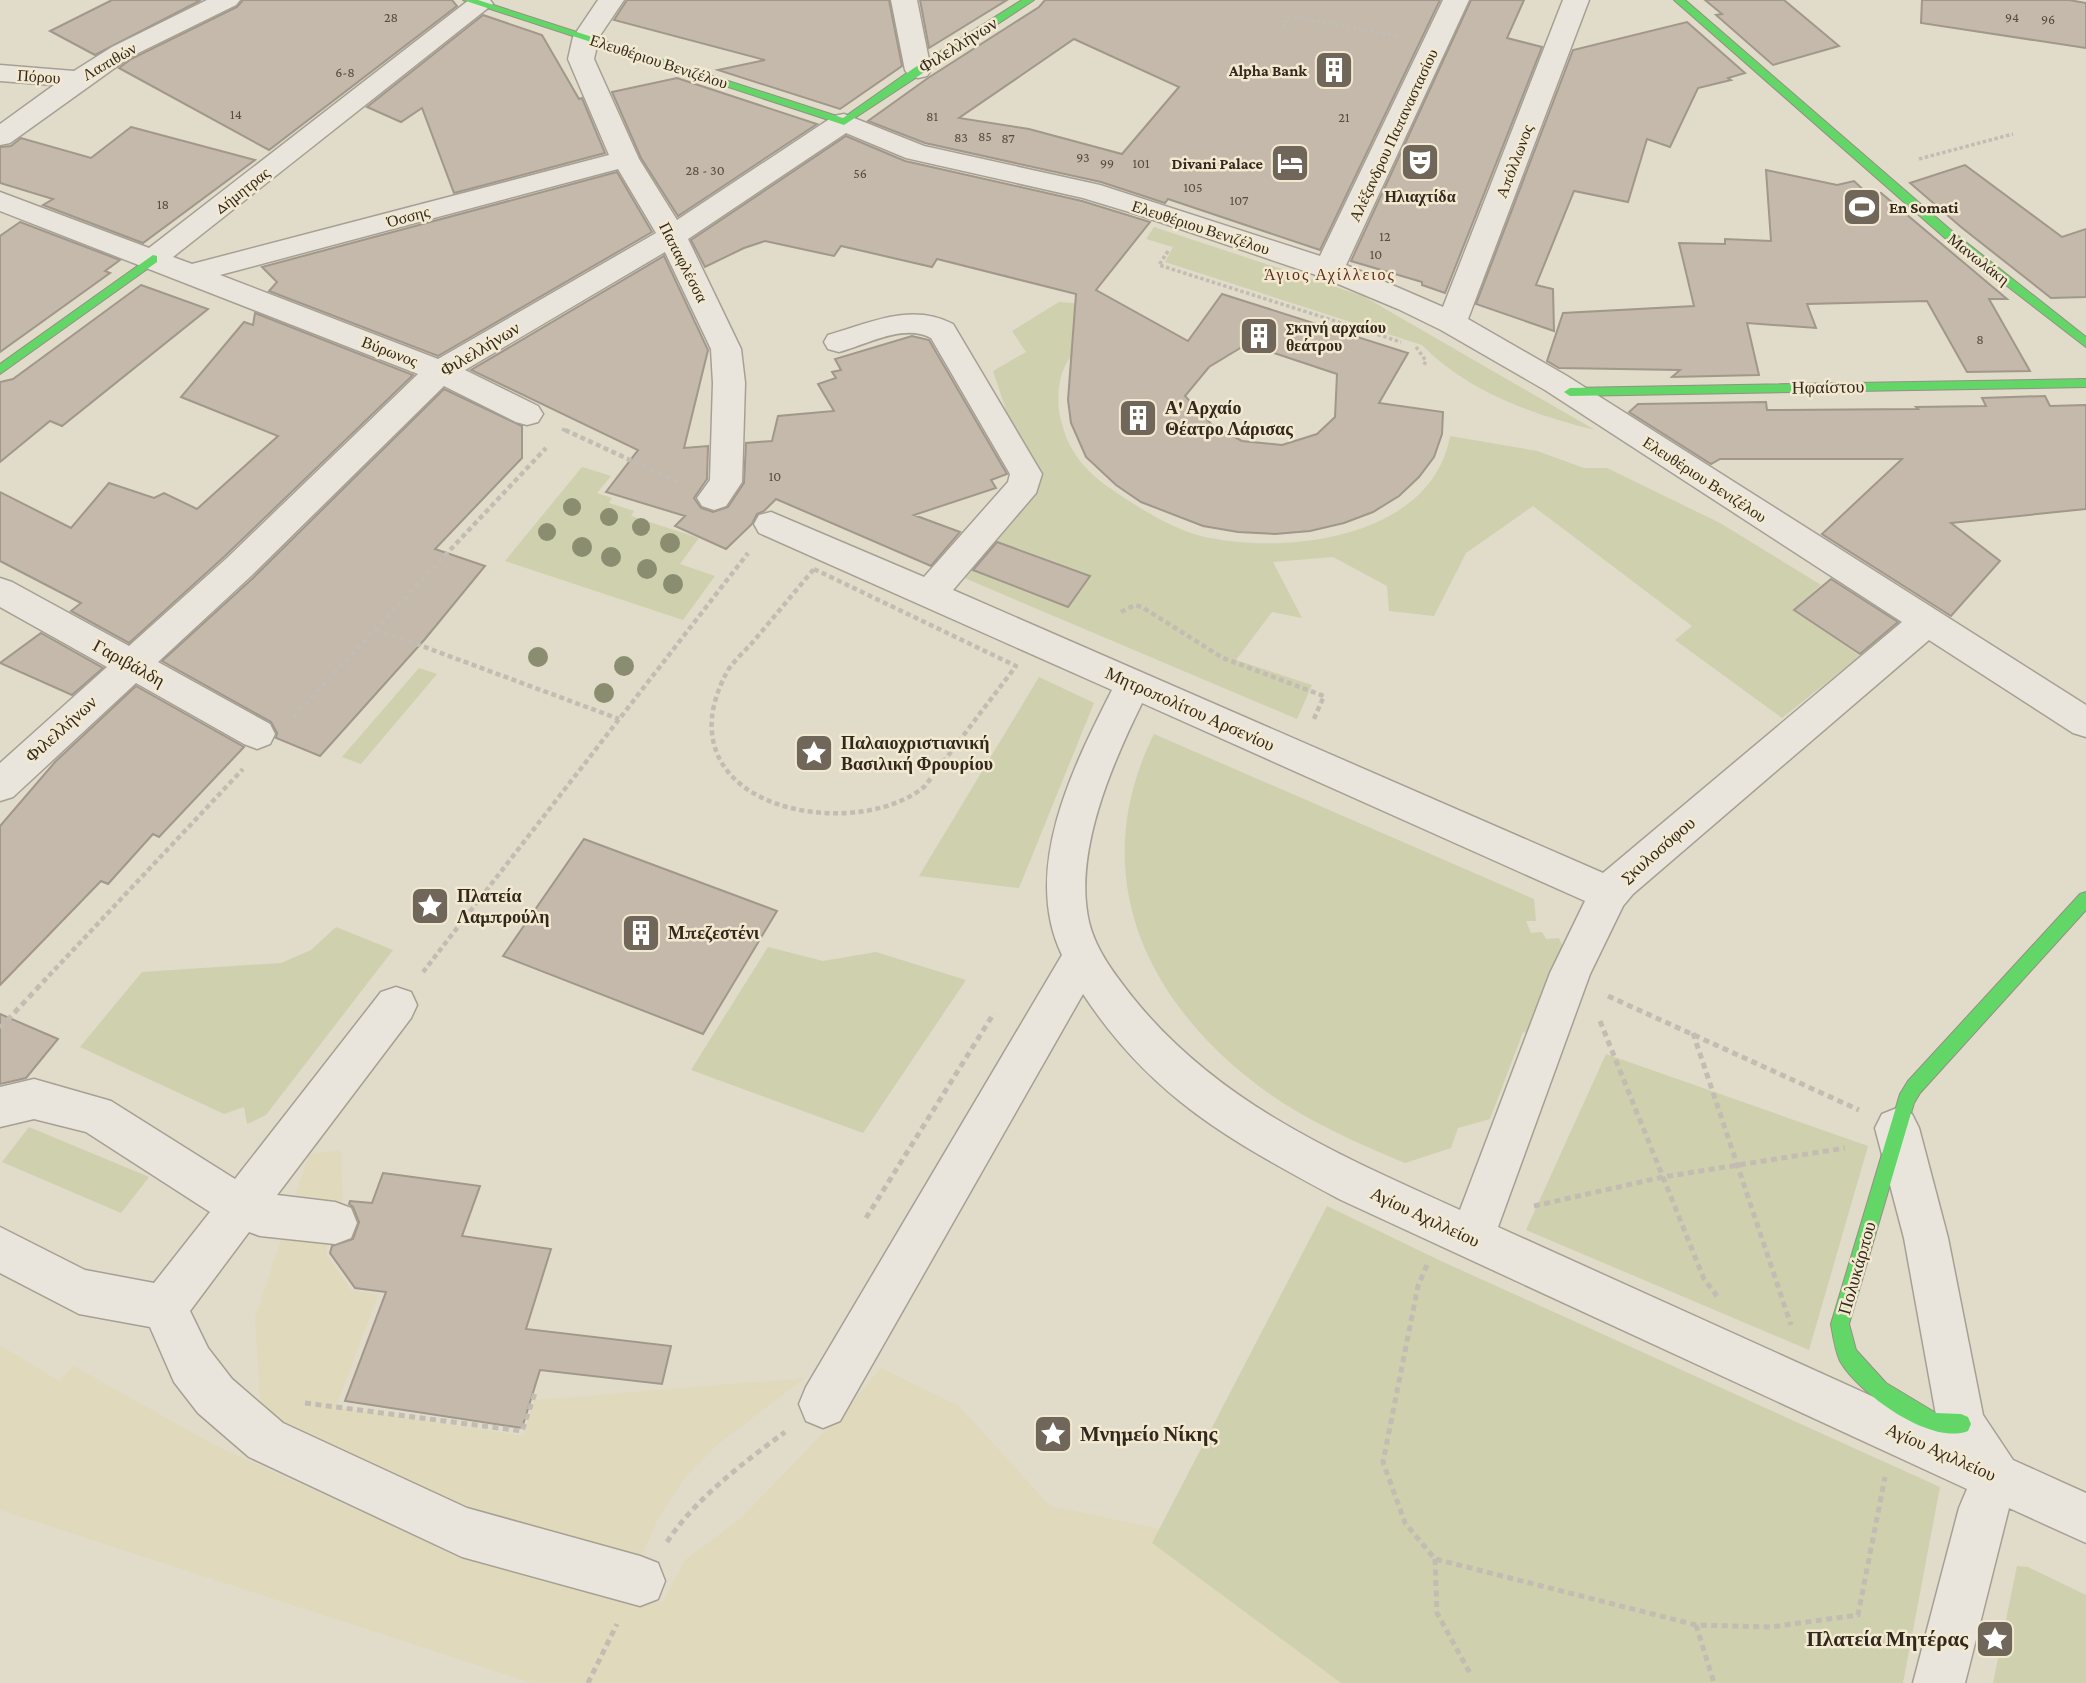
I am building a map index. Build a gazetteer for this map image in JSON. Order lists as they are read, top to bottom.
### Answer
{
  "streets": {
    "street": [
      "Φιλελλήνων",
      "Λαπιθών",
      "Ελευθέριου Βενιζέλου",
      "Πόρου",
      "Αλέξανδρου Παπαναστασίου",
      "Απόλλωνος",
      "Δήμητρας",
      "Όσσης",
      "Μανωλάκη",
      "Παπαφλέσσα",
      "Βύρωνος",
      "Ηφαίστου",
      "Γαριβάλδη",
      "Μητροπολίτου Αρσενίου",
      "Σκυλοσόφου",
      "Αγίου Αχιλλείου",
      "Πολυκάρπου"
    ]
  },
  "crossings": [
    ["Φιλελλήνων", "Ελευθέριου Βενιζέλου"],
    ["Φιλελλήνων", "Παπαφλέσσα"],
    ["Φιλελλήνων", "Βύρωνος"],
    ["Φιλελλήνων", "Γαριβάλδη"],
    ["Λαπιθών", "Πόρου"],
    ["Ελευθέριου Βενιζέλου", "Αλέξανδρου Παπαναστασίου"],
    ["Ελευθέριου Βενιζέλου", "Απόλλωνος"],
    ["Ελευθέριου Βενιζέλου", "Δήμητρας"],
    ["Ελευθέριου Βενιζέλου", "Παπαφλέσσα"],
    ["Ελευθέριου Βενιζέλου", "Ηφαίστου"],
    ["Ελευθέριου Βενιζέλου", "Σκυλοσόφου"],
    ["Δήμητρας", "Βύρωνος"],
    ["Όσσης", "Παπαφλέσσα"],
    ["Όσσης", "Βύρωνος"],
    ["Μητροπολίτου Αρσενίου", "Σκυλοσόφου"],
    ["Μητροπολίτου Αρσενίου", "Αγίου Αχιλλείου"],
    ["Σκυλοσόφου", "Αγίου Αχιλλείου"]
  ],
  "districts": ["Άγιος Αχίλλειος"],
  "places": {
    "building": [
      "Alpha Bank",
      "Σκηνή αρχαίου θεάτρου",
      "Α' Αρχαίο Θέατρο Λάρισας",
      "Μπεζεστένι"
    ],
    "theatre": ["Ηλιαχτίδα"],
    "hotel": ["Divani Palace"],
    "sports": ["En Somati"],
    "place": [
      "Παλαιοχριστιανική Βασιλική Φρουρίου",
      "Πλατεία Λαμπρούλη",
      "Μνημείο Νίκης",
      "Πλατεία Μητέρας"
    ]
  },
  "house_numbers": [
    "28",
    "94",
    "96",
    "6-8",
    "14",
    "81",
    "21",
    "85",
    "83",
    "87",
    "93",
    "99",
    "101",
    "28 - 30",
    "56",
    "105",
    "107",
    "18",
    "12",
    "10",
    "8",
    "10"
  ]
}
